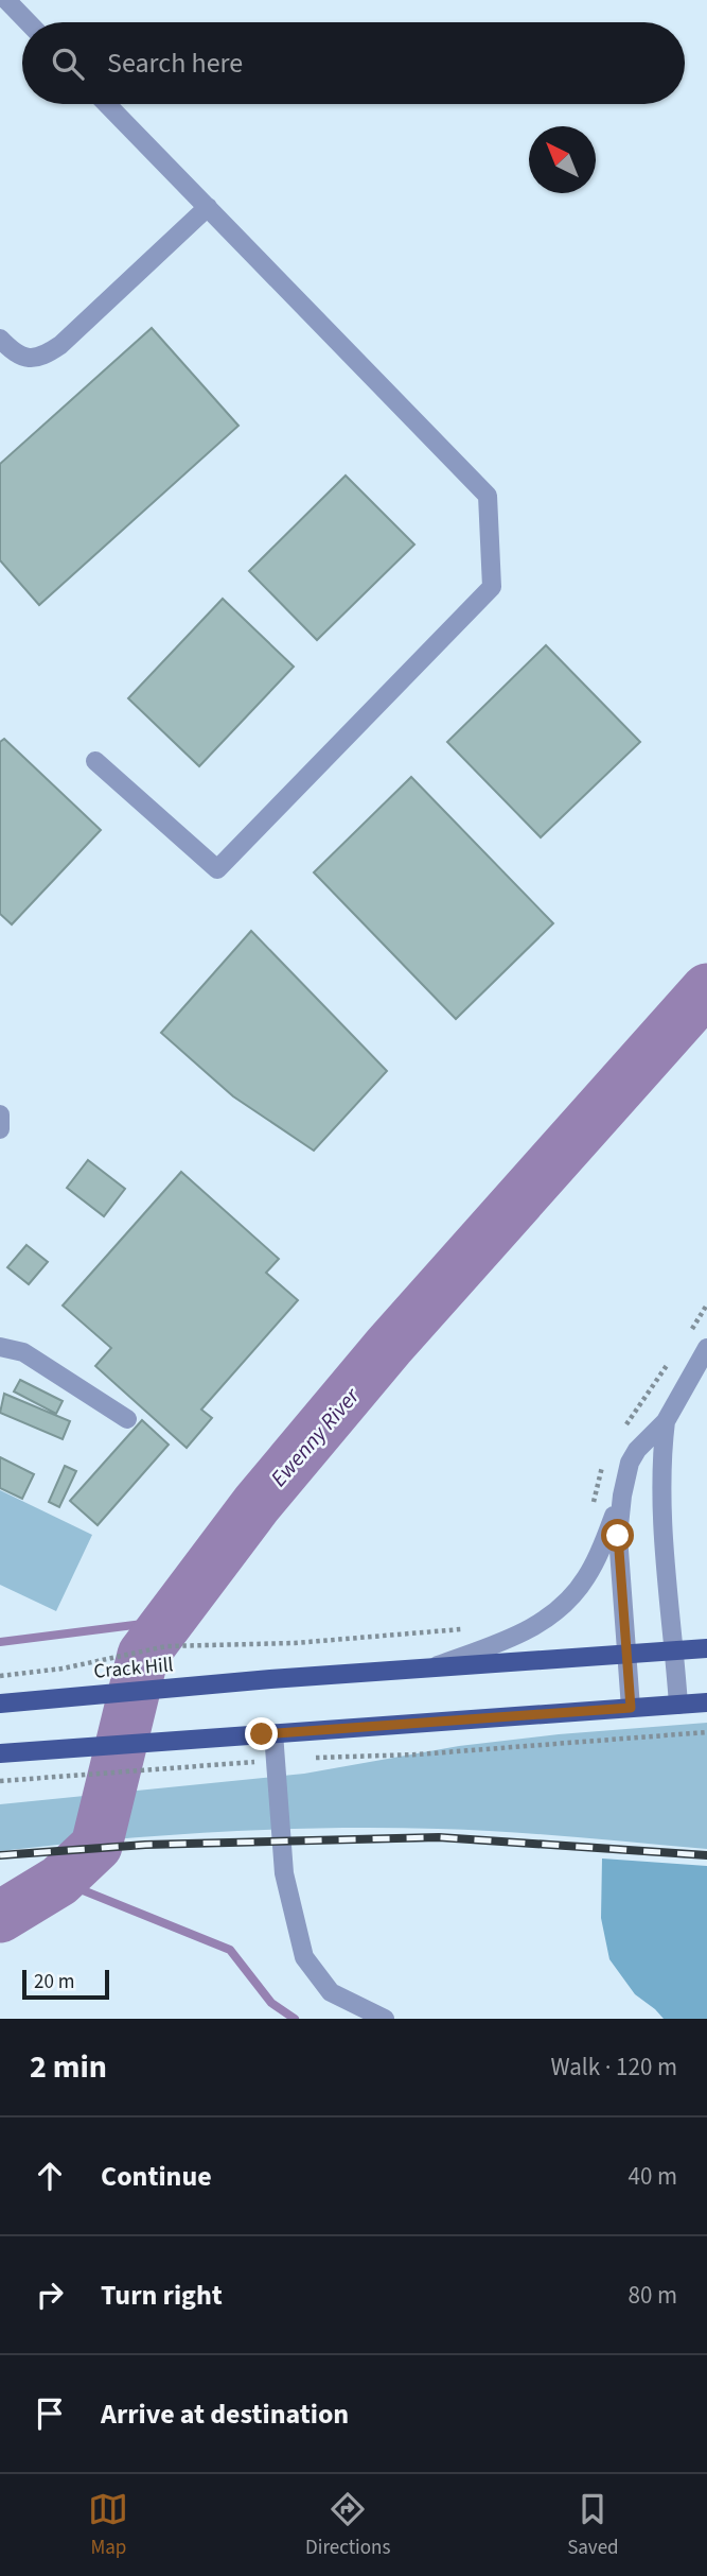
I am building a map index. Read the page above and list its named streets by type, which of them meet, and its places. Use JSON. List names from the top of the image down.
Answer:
{
  "streets": {
    "main road": ["Crack Hill"]
  },
  "water": ["Ewenny River"],
  "scale_bar": "20 m",
  "north": "top left",
  "page": {
    "search": "Search here",
    "scale": "20 m",
    "heading": ["2 min", "Walk · 120 m"],
    "list": [
      ["Continue", "40 m"],
      ["Turn right", "80 m"],
      "Arrive at destination"
    ],
    "nav": ["Map", "Directions", "Saved"]
  }
}
